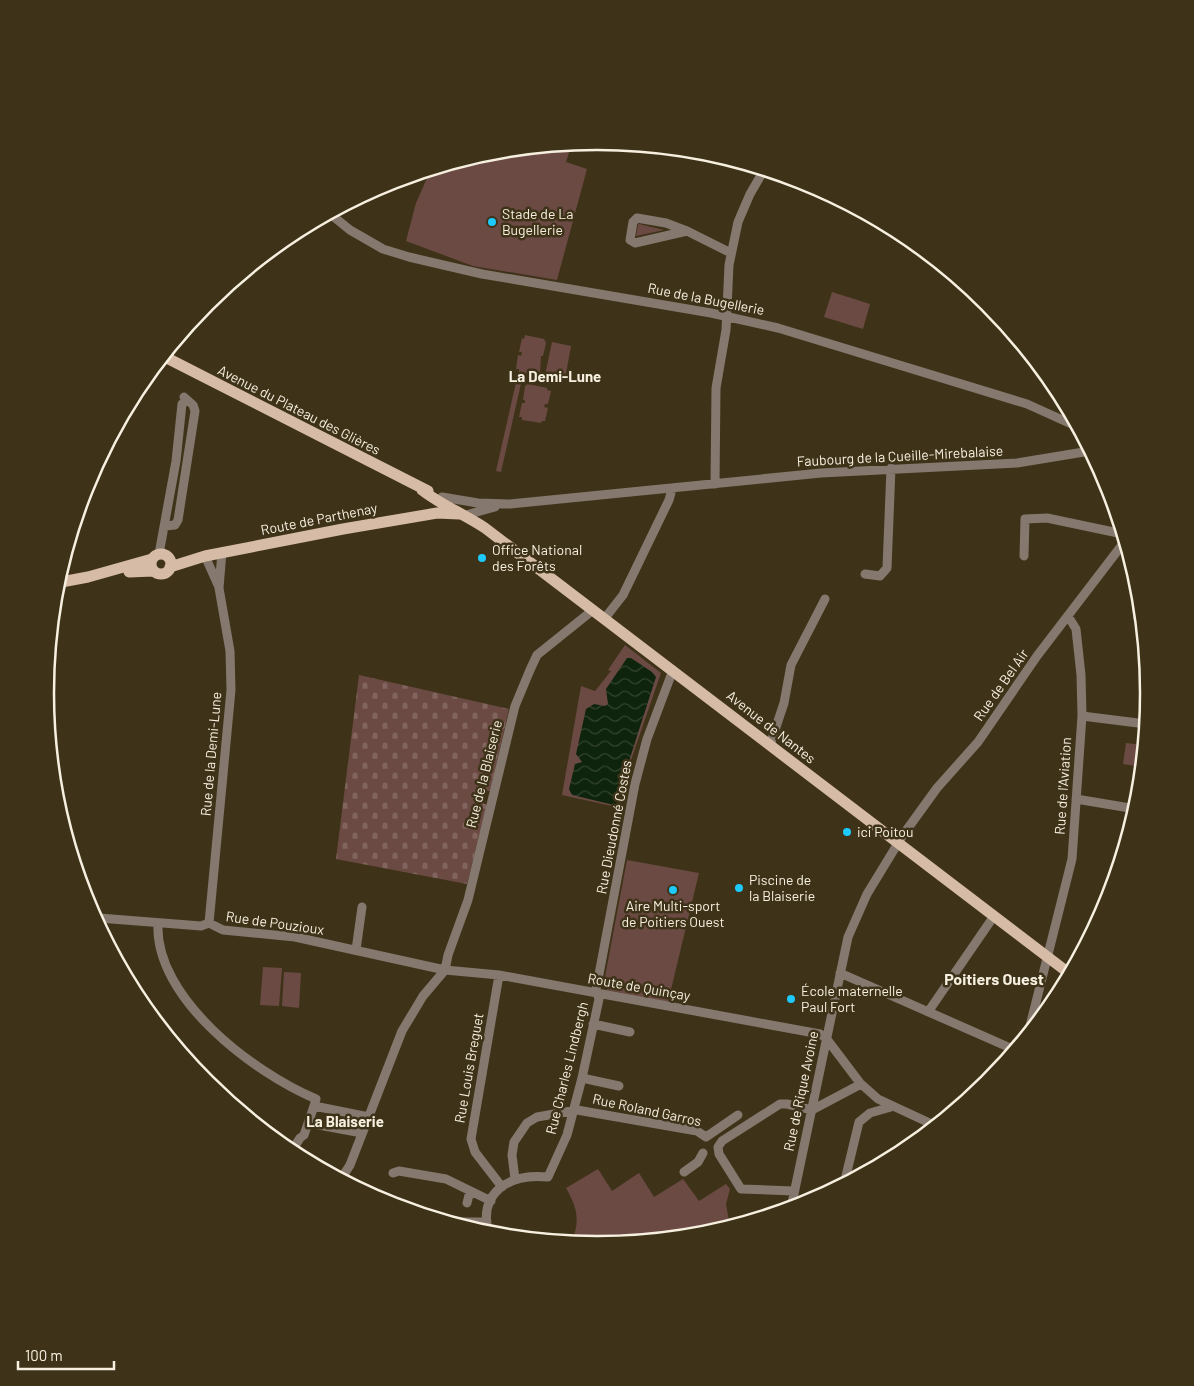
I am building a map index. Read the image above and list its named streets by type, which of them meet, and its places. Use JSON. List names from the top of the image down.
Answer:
{
  "streets": {
    "main road": ["Avenue du Plateau des Glières", "Route de Parthenay", "Avenue de Nantes"],
    "street": [
      "Rue de la Bugellerie",
      "Faubourg de la Cueille-Mirebalaise",
      "Rue de Bel Air",
      "Rue de la Demi-Lune",
      "Rue de la Blaiserie",
      "Rue de l'Aviation",
      "Rue Dieudonné Costes",
      "Rue de Pouzioux",
      "Route de Quinçay",
      "Rue Louis Breguet",
      "Rue Charles Lindbergh",
      "Rue de Rique Avoine",
      "Rue Roland Garros"
    ]
  },
  "crossings": [
    ["Avenue du Plateau des Glières", "Route de Parthenay"],
    ["Avenue du Plateau des Glières", "Avenue de Nantes"],
    ["Route de Parthenay", "Avenue de Nantes"],
    ["Route de Parthenay", "Rue de la Demi-Lune"],
    ["Rue de Bel Air", "Avenue de Nantes"],
    ["Rue de Bel Air", "Rue de l'Aviation"],
    ["Rue de Bel Air", "Rue de Rique Avoine"],
    ["Avenue de Nantes", "Rue de la Blaiserie"],
    ["Avenue de Nantes", "Rue de l'Aviation"],
    ["Avenue de Nantes", "Rue Dieudonné Costes"],
    ["Avenue de Nantes", "Rue de Rique Avoine"],
    ["Rue de la Demi-Lune", "Rue de Pouzioux"],
    ["Rue de la Blaiserie", "Rue de Pouzioux"],
    ["Rue de la Blaiserie", "Route de Quinçay"],
    ["Rue Dieudonné Costes", "Route de Quinçay"],
    ["Rue Dieudonné Costes", "Rue Charles Lindbergh"],
    ["Rue de Pouzioux", "Route de Quinçay"],
    ["Route de Quinçay", "Rue Louis Breguet"],
    ["Route de Quinçay", "Rue Charles Lindbergh"],
    ["Route de Quinçay", "Rue de Rique Avoine"],
    ["Rue Charles Lindbergh", "Rue Roland Garros"]
  ],
  "districts": ["La Demi-Lune", "Poitiers Ouest", "La Blaiserie"],
  "places": [
    "Stade de La Bugellerie",
    "Office National des Forêts",
    "ici Poitou",
    "Piscine de la Blaiserie",
    "Aire Multi-sport de Poitiers Ouest",
    "École maternelle Paul Fort"
  ],
  "scale_bar": "100 m"
}
